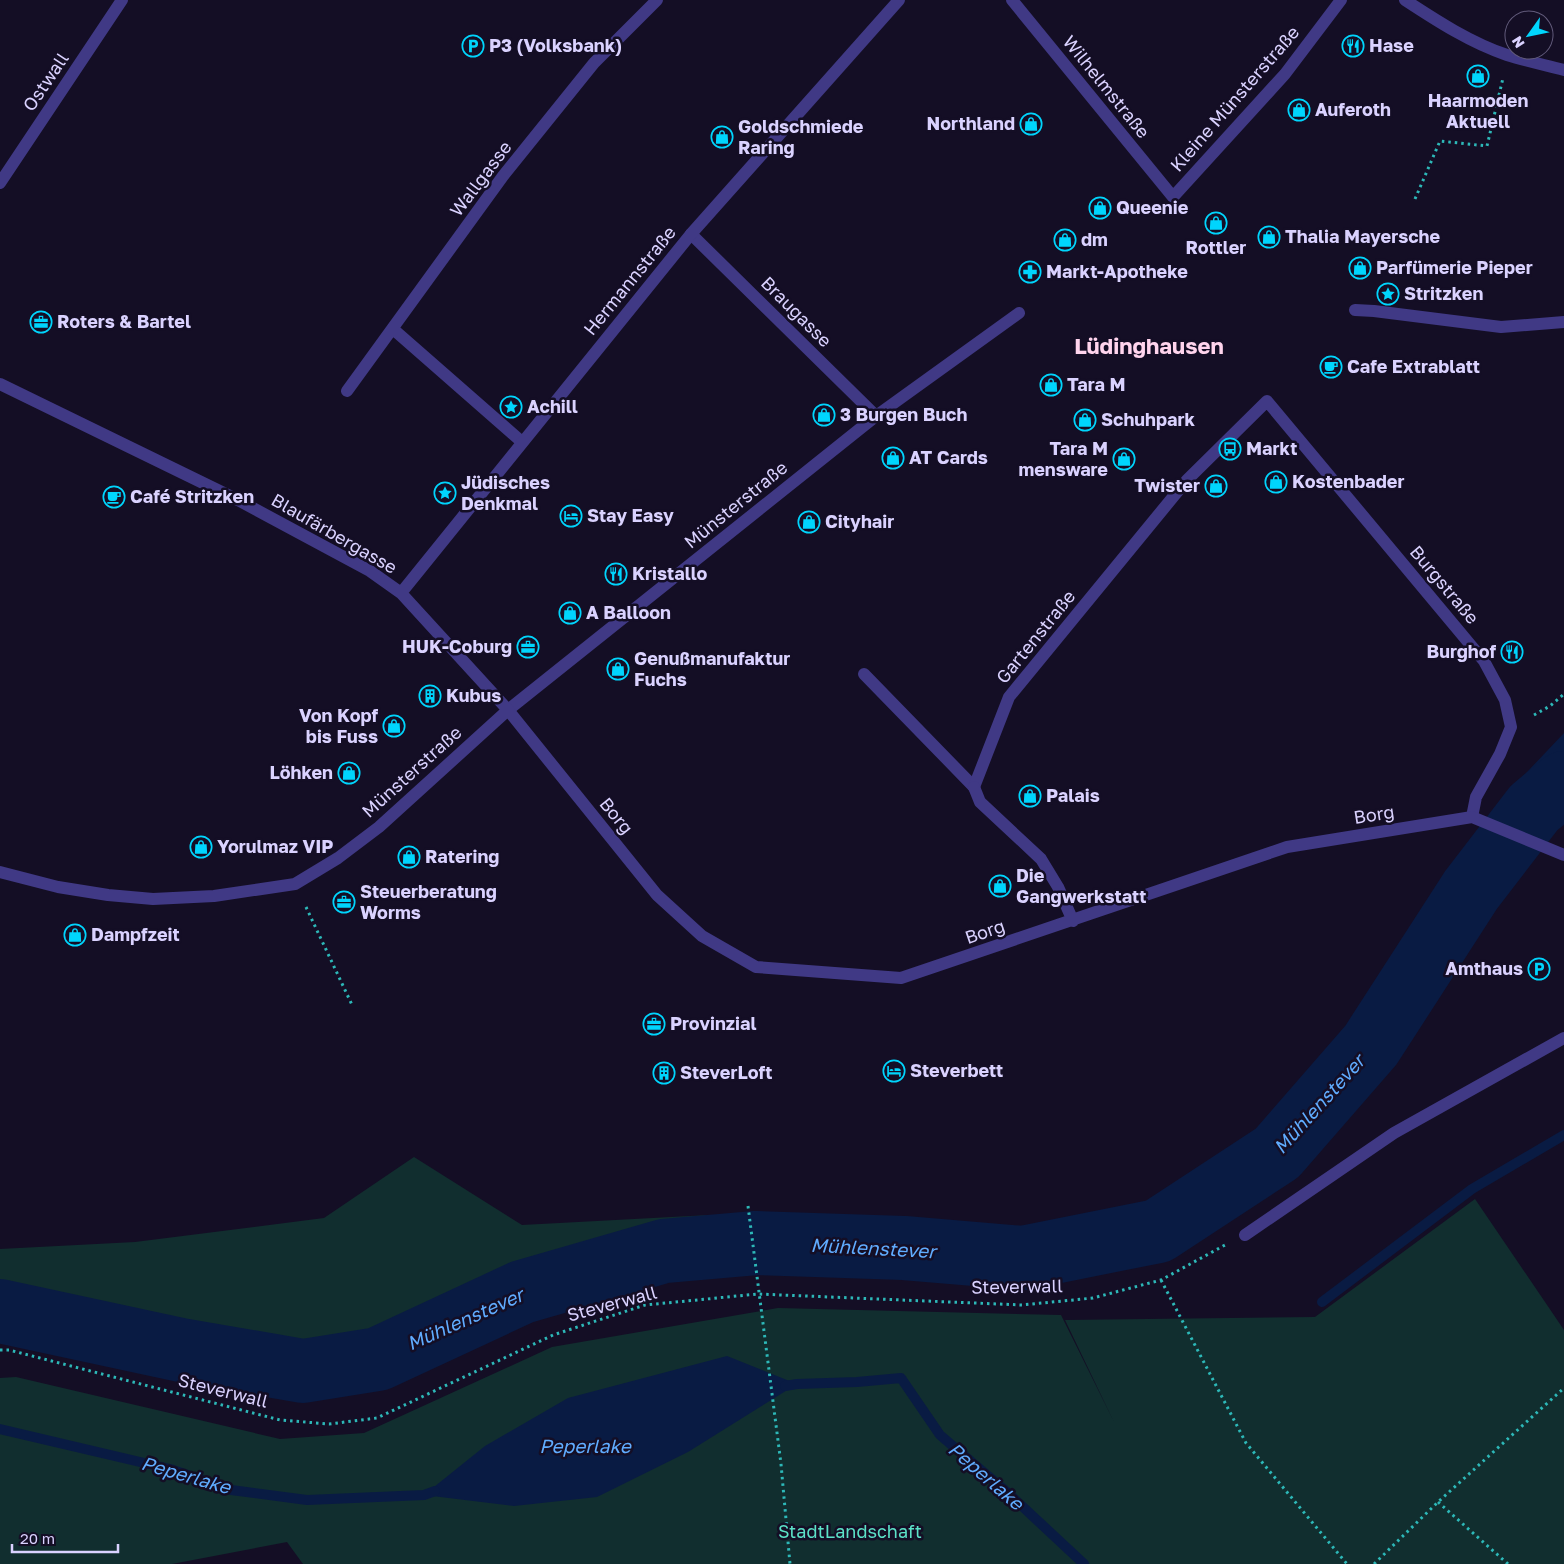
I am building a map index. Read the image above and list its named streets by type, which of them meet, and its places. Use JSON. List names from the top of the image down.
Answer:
{
  "streets": {
    "street": [
      "Ostwall",
      "Wilhelmstraße",
      "Kleine Münsterstraße",
      "Wallgasse",
      "Hermannstraße",
      "Braugasse",
      "Münsterstraße",
      "Blaufärbergasse",
      "Burgstraße",
      "Gartenstraße",
      "Borg"
    ],
    "path": ["Steverwall"]
  },
  "crossings": [
    ["Wilhelmstraße", "Kleine Münsterstraße"],
    ["Hermannstraße", "Braugasse"],
    ["Hermannstraße", "Blaufärbergasse"],
    ["Braugasse", "Münsterstraße"],
    ["Münsterstraße", "Blaufärbergasse"],
    ["Münsterstraße", "Borg"],
    ["Blaufärbergasse", "Borg"],
    ["Burgstraße", "Gartenstraße"]
  ],
  "districts": ["Lüdinghausen"],
  "water": ["Mühlenstever", "Peperlake"],
  "parks": ["StadtLandschaft"],
  "places": {
    "parking": ["P3 (Volksbank)", "Amthaus"],
    "restaurant": ["Hase", "Kristallo", "Burghof"],
    "shop": [
      "Haarmoden Aktuell",
      "Auferoth",
      "Northland",
      "Goldschmiede Raring",
      "Queenie",
      "Rottler",
      "Thalia Mayersche",
      "dm",
      "Parfümerie Pieper",
      "Tara M",
      "3 Burgen Buch",
      "Schuhpark",
      "AT Cards",
      "Tara M mensware",
      "Kostenbader",
      "Twister",
      "Cityhair",
      "A Balloon",
      "Genußmanufaktur Fuchs",
      "Von Kopf bis Fuss",
      "Löhken",
      "Palais",
      "Yorulmaz VIP",
      "Ratering",
      "Die Gangwerkstatt",
      "Dampfzeit"
    ],
    "pharmacy": ["Markt-Apotheke"],
    "place": ["Stritzken", "Achill", "Jüdisches Denkmal"],
    "office": [
      "Roters & Bartel",
      "HUK-Coburg",
      "Steuerberatung Worms",
      "Provinzial"
    ],
    "cafe": ["Cafe Extrablatt", "Café Stritzken"],
    "bus stop": ["Markt"],
    "hotel": ["Stay Easy", "Steverbett"],
    "building": ["Kubus", "SteverLoft"]
  },
  "scale_bar": "20 m",
  "north": "bottom left"
}
